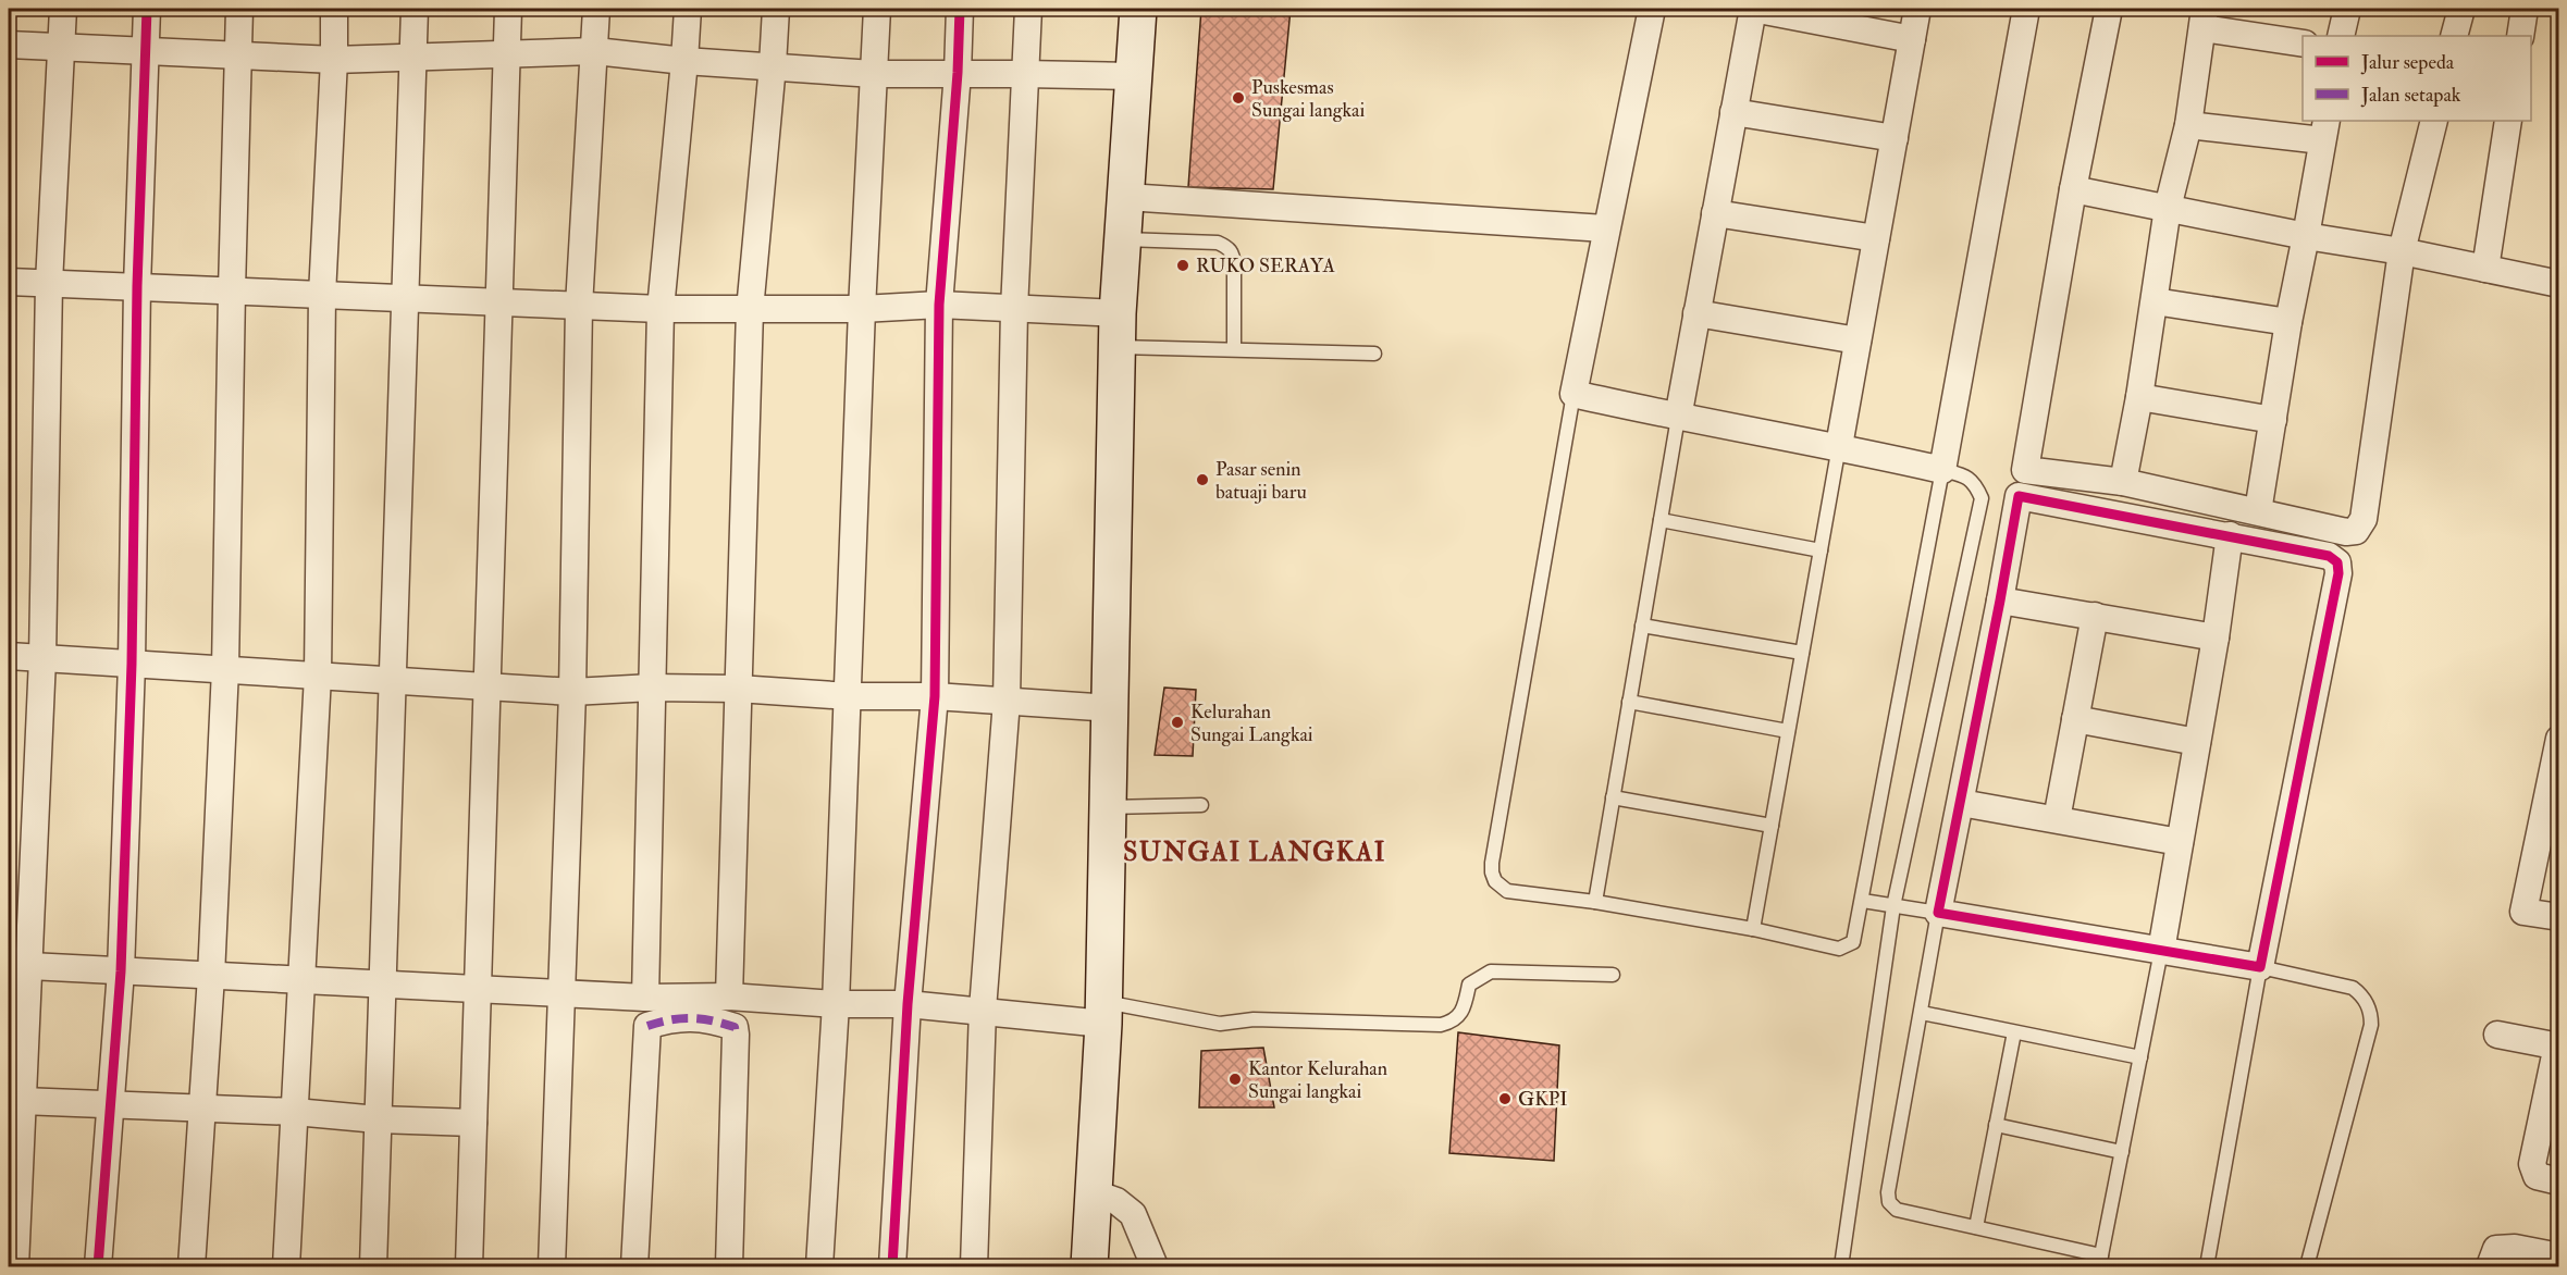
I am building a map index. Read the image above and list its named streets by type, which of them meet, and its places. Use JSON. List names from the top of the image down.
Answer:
{
  "districts": ["SUNGAI LANGKAI"],
  "places": [
    "Puskesmas Sungai langkai",
    "RUKO SERAYA",
    "Pasar senin batuaji baru",
    "Kelurahan Sungai Langkai",
    "Kantor Kelurahan Sungai langkai",
    "GKPI"
  ],
  "legend": ["Jalur sepeda", "Jalan setapak"]
}
